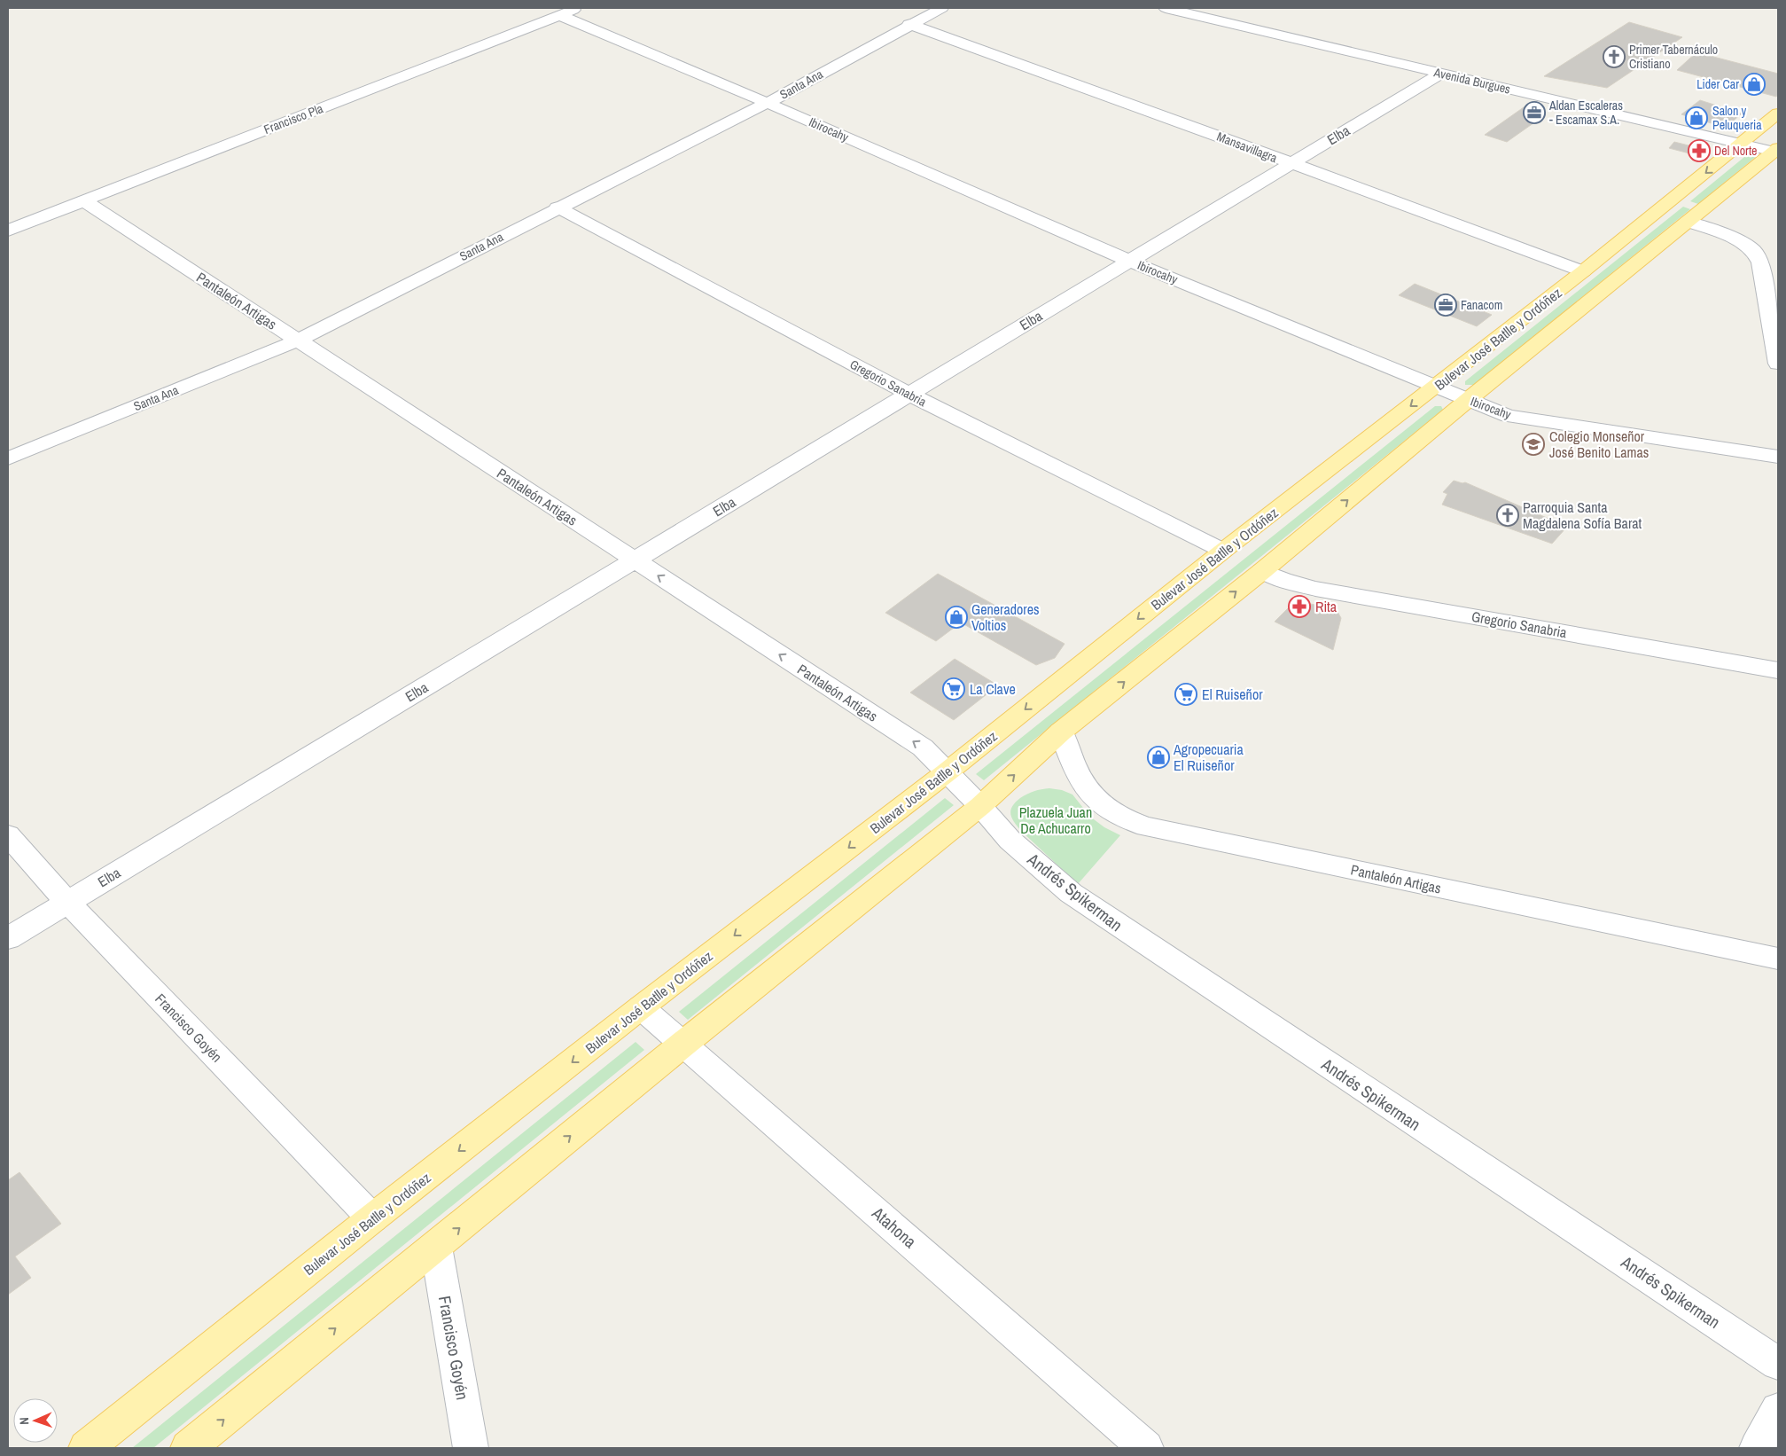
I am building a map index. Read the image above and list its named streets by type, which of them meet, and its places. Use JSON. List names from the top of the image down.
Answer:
{
  "streets": {
    "main road": ["Bulevar José Batlle y Ordóñez"],
    "street": [
      "Avenida Burgues",
      "Santa Ana",
      "Francisco Pla",
      "Ibirocahy",
      "Elba",
      "Mansavillagra",
      "Pantaleón Artigas",
      "Gregorio Sanabria",
      "Andrés Spikerman",
      "Francisco Goyén",
      "Atahona"
    ]
  },
  "crossings": [
    ["Avenida Burgues", "Elba"],
    ["Avenida Burgues", "Bulevar José Batlle y Ordóñez"],
    ["Santa Ana", "Ibirocahy"],
    ["Santa Ana", "Mansavillagra"],
    ["Santa Ana", "Pantaleón Artigas"],
    ["Santa Ana", "Gregorio Sanabria"],
    ["Francisco Pla", "Ibirocahy"],
    ["Francisco Pla", "Pantaleón Artigas"],
    ["Ibirocahy", "Elba"],
    ["Ibirocahy", "Bulevar José Batlle y Ordóñez"],
    ["Elba", "Mansavillagra"],
    ["Elba", "Pantaleón Artigas"],
    ["Elba", "Gregorio Sanabria"],
    ["Elba", "Francisco Goyén"],
    ["Mansavillagra", "Bulevar José Batlle y Ordóñez"],
    ["Pantaleón Artigas", "Bulevar José Batlle y Ordóñez"],
    ["Pantaleón Artigas", "Andrés Spikerman"],
    ["Bulevar José Batlle y Ordóñez", "Gregorio Sanabria"],
    ["Bulevar José Batlle y Ordóñez", "Andrés Spikerman"],
    ["Bulevar José Batlle y Ordóñez", "Francisco Goyén"],
    ["Bulevar José Batlle y Ordóñez", "Atahona"]
  ],
  "parks": ["Plazuela Juan De Achucarro"],
  "places": {
    "church": ["Primer Tabernáculo Cristiano", "Parroquia Santa Magdalena Sofía Barat"],
    "shop": [
      "Lider Car",
      "Salon y Peluqueria",
      "Generadores Voltios",
      "Agropecuaria El Ruiseñor"
    ],
    "office": ["Aldan Escaleras - Escamax S.A.", "Fanacom"],
    "pharmacy": ["Del Norte", "Rita"],
    "school or university": ["Colegio Monseñor José Benito Lamas"],
    "supermarket": ["La Clave", "El Ruiseñor"]
  },
  "north": "left"
}
